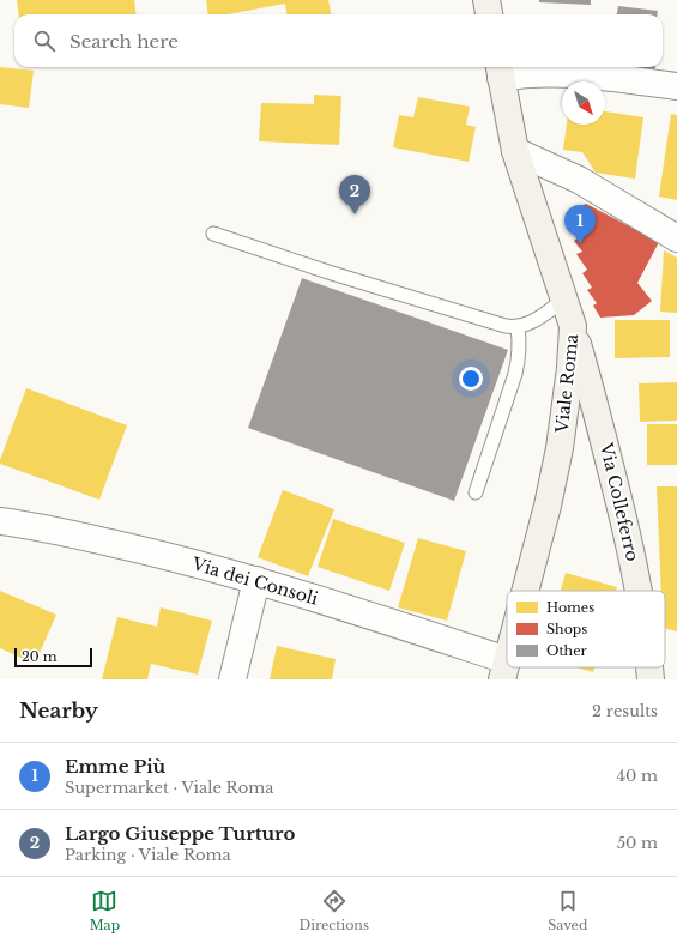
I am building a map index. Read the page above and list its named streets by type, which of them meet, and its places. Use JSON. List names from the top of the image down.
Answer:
{
  "streets": {
    "street": ["Viale Roma", "Via Colleferro", "Via dei Consoli"]
  },
  "crossings": [
    ["Viale Roma", "Via Colleferro"]
  ],
  "legend": ["Homes", "Shops", "Other"],
  "scale_bar": "20 m",
  "north": "bottom right",
  "page": {
    "search": "Search here",
    "pins": ["2", "1"],
    "scale": "20 m",
    "heading": ["Nearby", "2 results"],
    "list": [
      {
        "mark": "1",
        "name": "Emme Più",
        "note": "Supermarket · Viale Roma",
        "value": "40 m"
      },
      {
        "mark": "2",
        "name": "Largo Giuseppe Turturo",
        "note": "Parking · Viale Roma",
        "value": "50 m"
      }
    ],
    "nav": ["Map", "Directions", "Saved"]
  }
}
